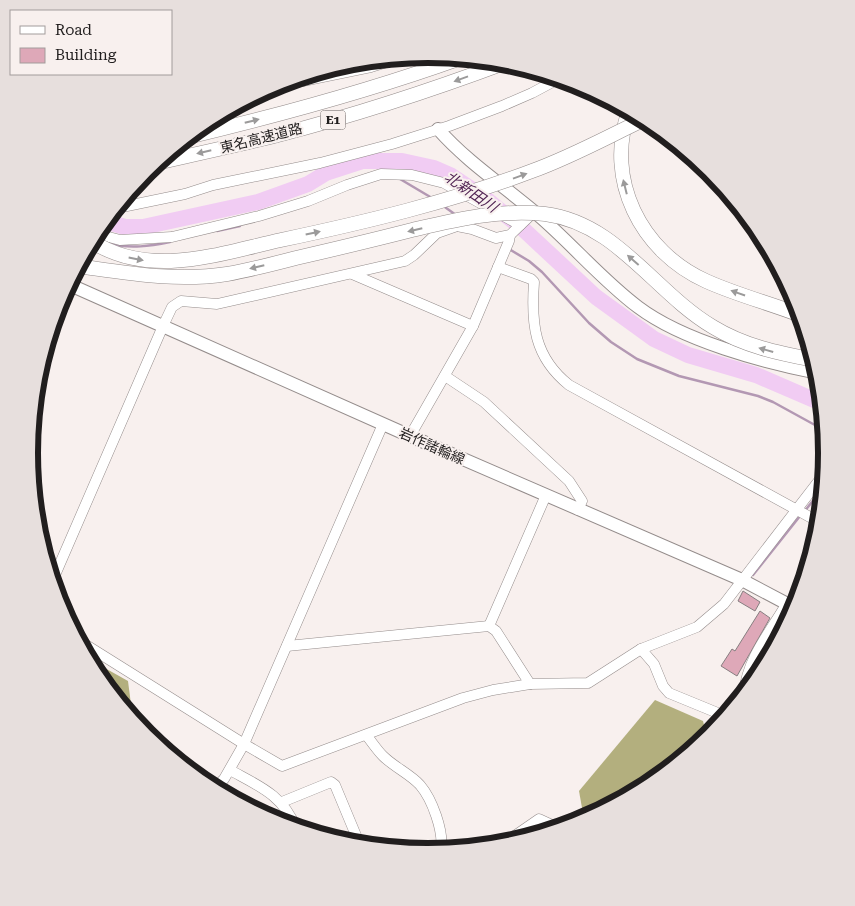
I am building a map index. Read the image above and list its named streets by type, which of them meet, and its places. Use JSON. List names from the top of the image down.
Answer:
{
  "streets": {
    "highway": ["E1", "東名高速道路"],
    "main road": ["岩作諸輪線"]
  },
  "water": ["北新田川"],
  "legend": ["Road", "Building"]
}
